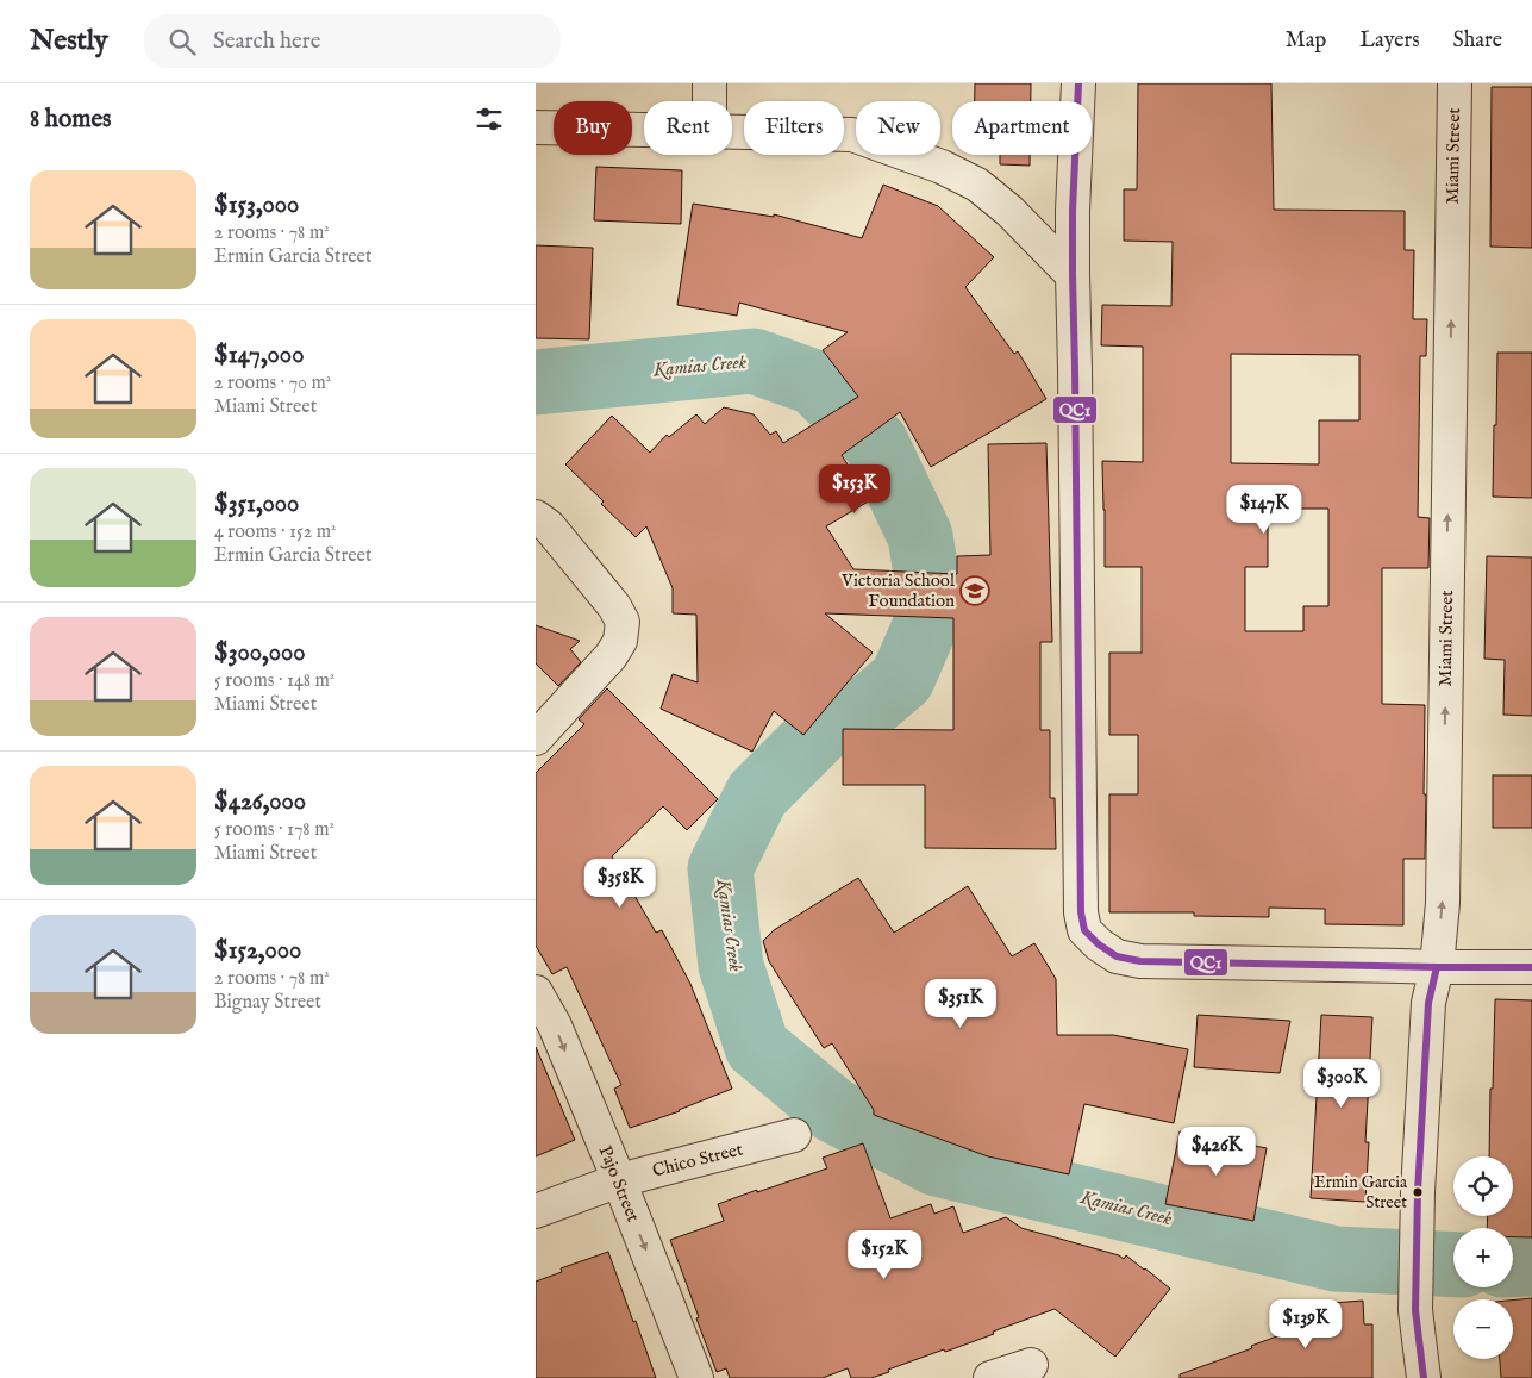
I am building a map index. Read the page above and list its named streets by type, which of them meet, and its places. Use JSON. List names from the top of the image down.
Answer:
{
  "streets": {
    "street": ["Miami Street", "Chico Street", "Pajo Street"]
  },
  "crossings": [
    ["Chico Street", "Pajo Street"]
  ],
  "one_way": ["Miami Street", "Pajo Street"],
  "water": ["Kamias Creek"],
  "places": {
    "school or university": ["Victoria School Foundation"],
    "other": ["Ermin Garcia Street"]
  },
  "lines": ["transit line QC1"],
  "page": {
    "header": "Nestly",
    "search": "Search here",
    "nav": ["Map", "Layers", "Share"],
    "heading": "8 homes",
    "chip": [
      "Buy",
      "Rent",
      "Filters",
      "New",
      "Apartment"
    ],
    "list": [
      {
        "name": "$153,000",
        "note": "2 rooms · 78 m² · Ermin Garcia Street"
      },
      {
        "name": "$147,000",
        "note": "2 rooms · 70 m² · Miami Street"
      },
      {
        "name": "$351,000",
        "note": "4 rooms · 152 m² · Ermin Garcia Street"
      },
      {
        "name": "$300,000",
        "note": "5 rooms · 148 m² · Miami Street"
      },
      {
        "name": "$426,000",
        "note": "5 rooms · 178 m² · Miami Street"
      },
      {
        "name": "$152,000",
        "note": "2 rooms · 78 m² · Bignay Street"
      }
    ],
    "price": [
      "$153K",
      "$147K",
      "$358K",
      "$351K",
      "$300K",
      "$426K",
      "$152K",
      "$139K"
    ],
    "map_buttons": ["+", "−"]
  }
}
